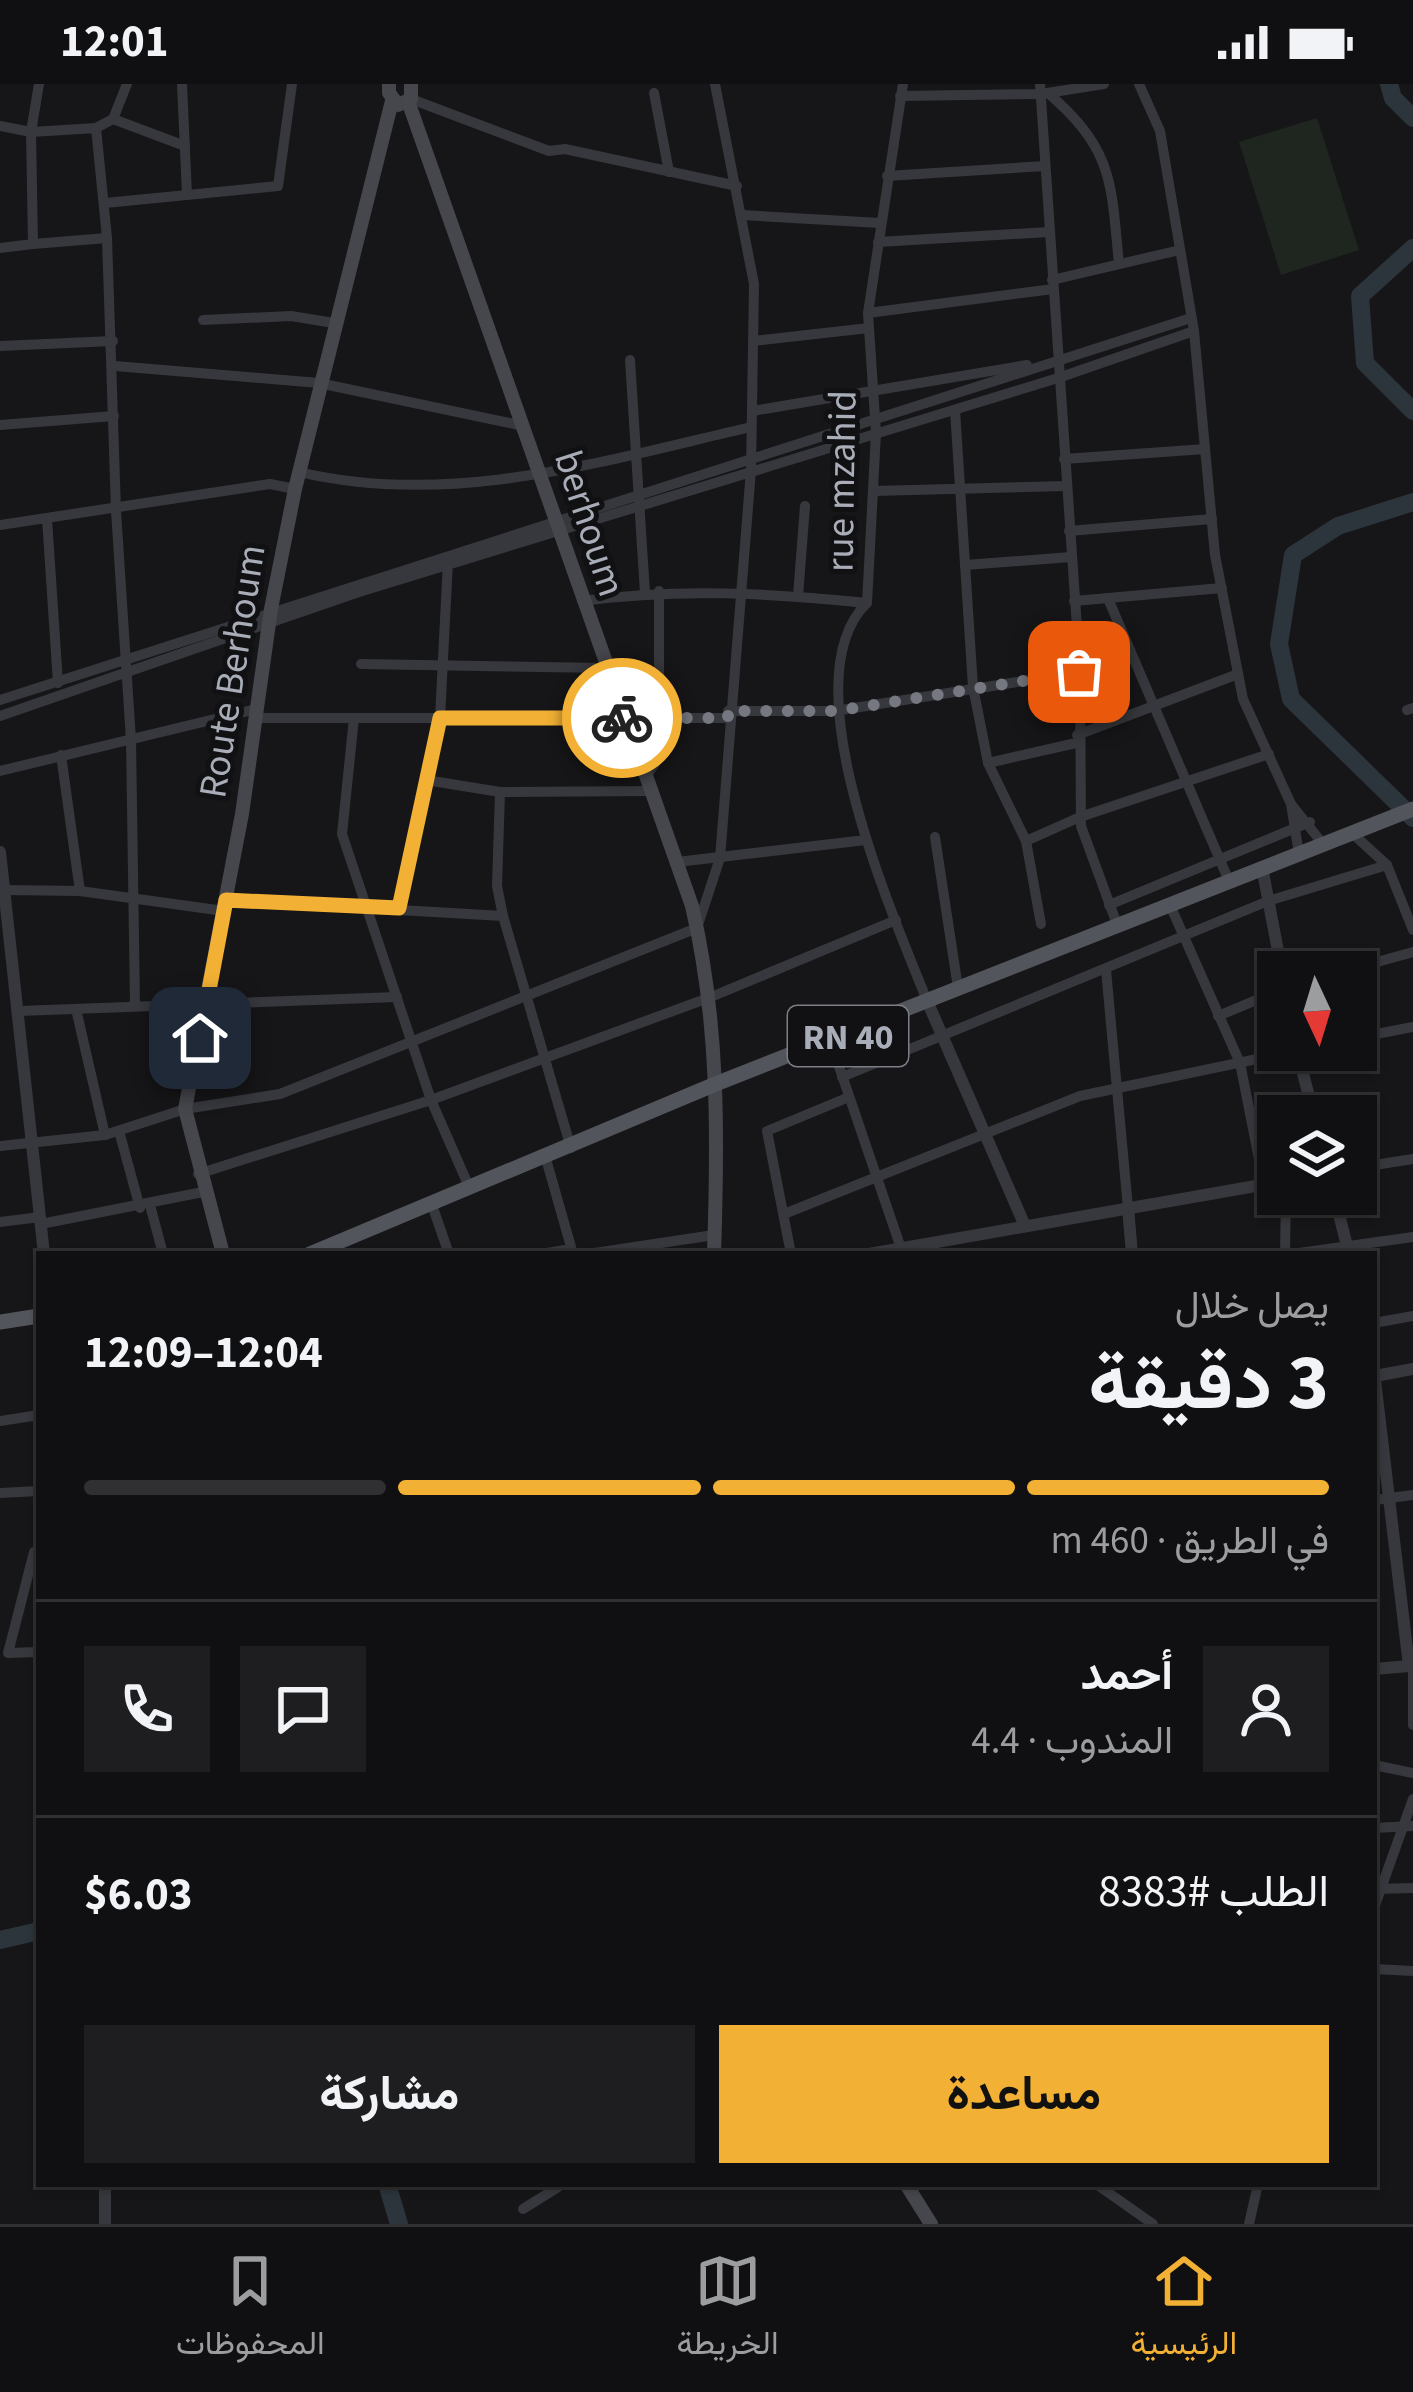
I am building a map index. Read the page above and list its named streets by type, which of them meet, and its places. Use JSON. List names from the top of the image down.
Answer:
{
  "streets": {
    "main road": ["berhoum", "Route Berhoum", "RN 40"],
    "street": ["rue mzahid"]
  },
  "crossings": [
    ["rue mzahid", "RN 40"],
    ["berhoum", "Route Berhoum"],
    ["berhoum", "RN 40"]
  ],
  "north": "bottom",
  "page": {
    "status": "12:01",
    "heading": ["3 دقيقة", "يصل خلال", "12:04–12:09"],
    "panel": [
      "أحمد",
      "المندوب · 4.4",
      "الطلب #8383",
      "$6.03"
    ],
    "bar": "في الطريق · 460 m",
    "buttons": ["مساعدة", "مشاركة"],
    "tabs": ["الرئيسية", "الخريطة", "المحفوظات"]
  }
}
